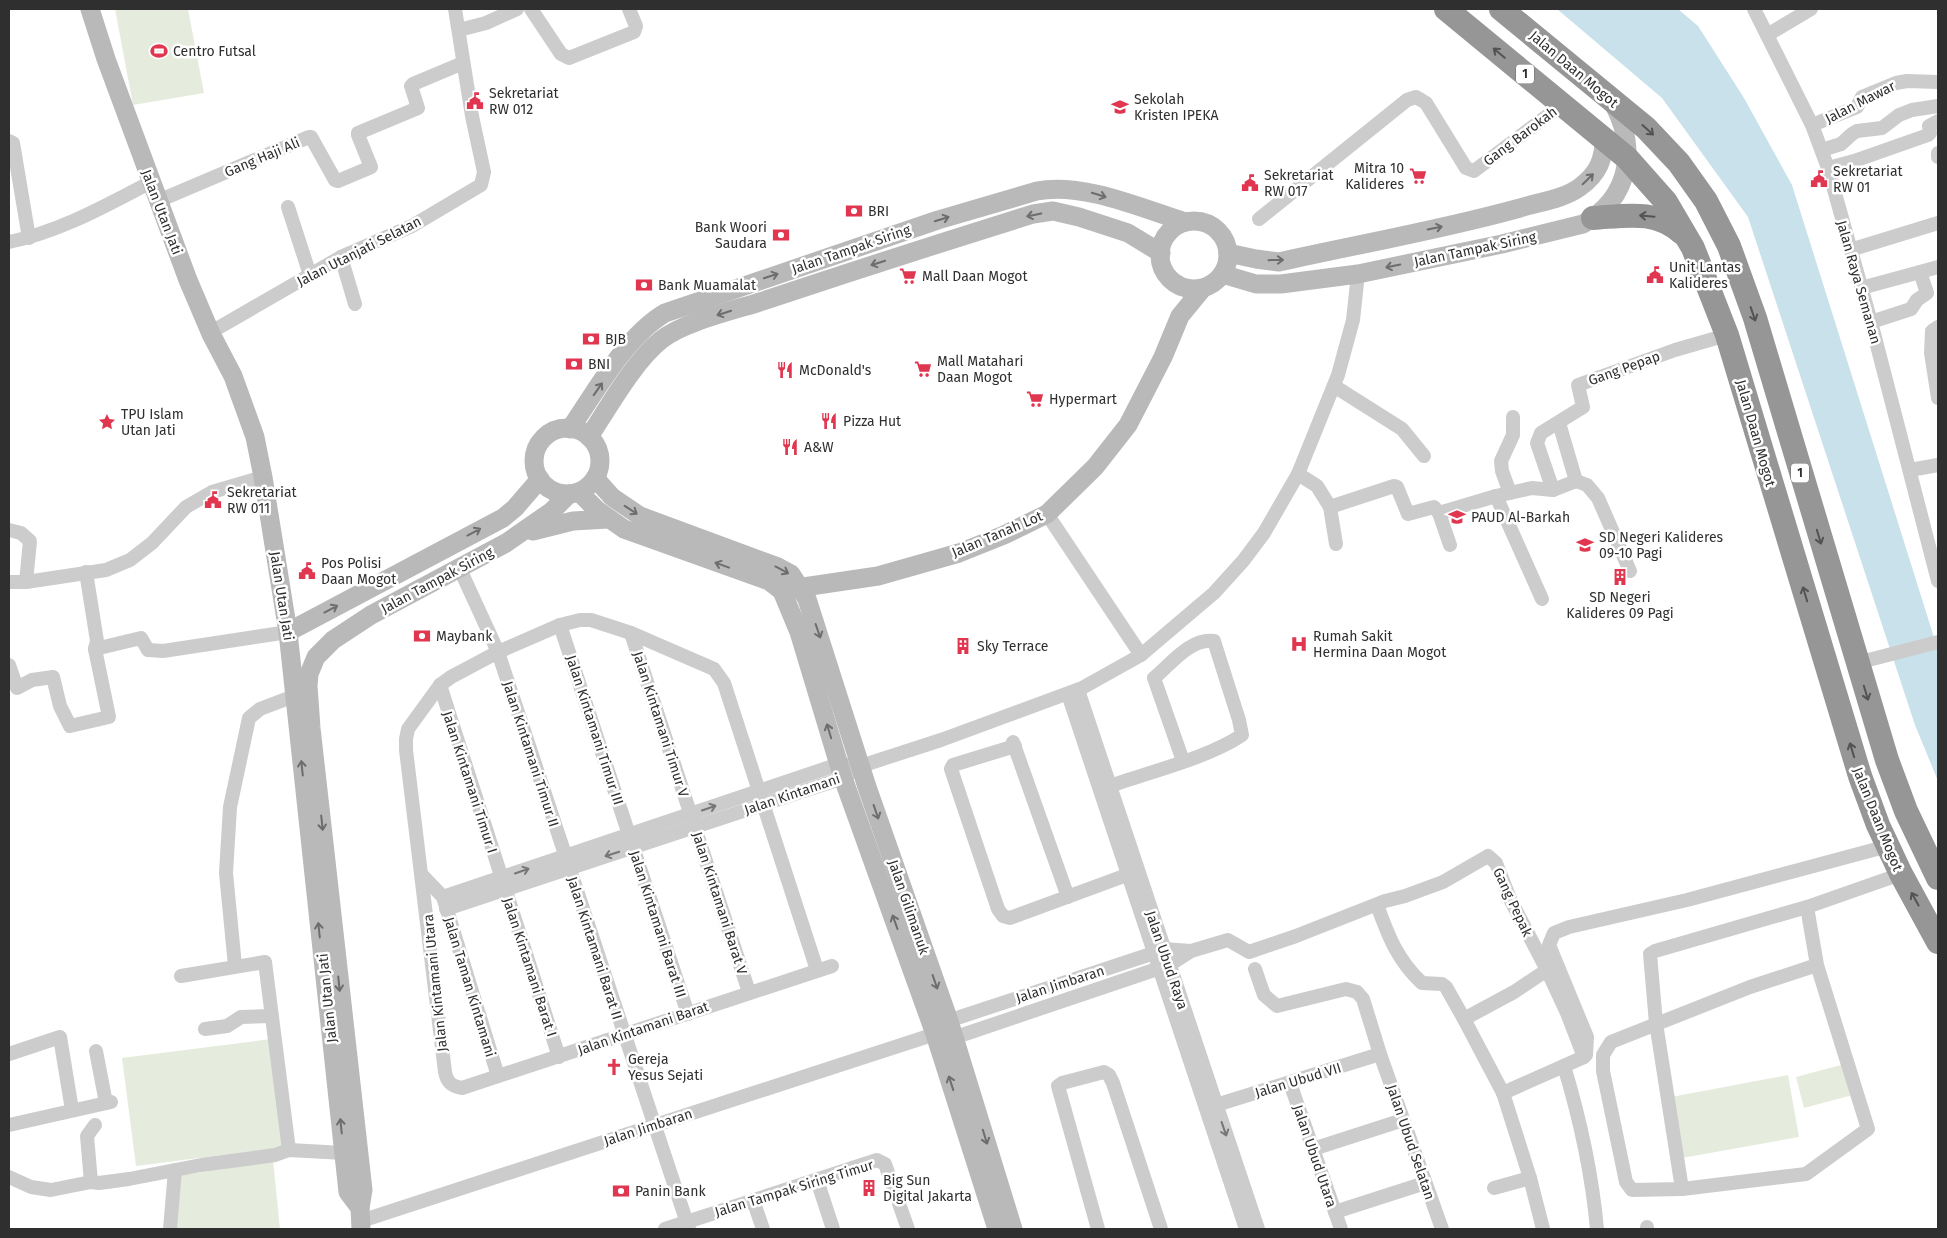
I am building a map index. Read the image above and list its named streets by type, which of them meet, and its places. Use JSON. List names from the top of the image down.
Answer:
{
  "streets": {
    "highway": ["Jalan Daan Mogot", "1"],
    "main road": [
      "Jalan Utan Jati",
      "Jalan Tampak Siring",
      "Jalan Tanah Lot",
      "Jalan Gilimanuk"
    ],
    "street": [
      "Jalan Mawar",
      "Gang Barokah",
      "Gang Haji Ali",
      "Jalan Utanjati Selatan",
      "Jalan Raya Semanan",
      "Gang Pepap",
      "Jalan Kintamani Timur V",
      "Jalan Kintamani Timur III",
      "Jalan Kintamani Timur II",
      "Jalan Kintamani Timur I",
      "Jalan Kintamani",
      "Gang Pepak",
      "Jalan Kintamani Barat V",
      "Jalan Kintamani Barat III",
      "Jalan Kintamani Barat II",
      "Jalan Ubud Raya",
      "Jalan Kintamani Barat I",
      "Jalan Kintamani Utara",
      "Jalan Jimbaran",
      "Jalan Taman Kintamani",
      "Jalan Kintamani Barat",
      "Jalan Ubud VII",
      "Jalan Ubud Selatan",
      "Jalan Ubud Utara",
      "Jalan Tampak Siring Timur"
    ]
  },
  "crossings": [
    ["Jalan Daan Mogot", "Gang Barokah"],
    ["Jalan Daan Mogot", "Jalan Tampak Siring"],
    ["Jalan Daan Mogot", "Gang Pepap"],
    ["Jalan Mawar", "Jalan Raya Semanan"],
    ["Gang Haji Ali", "Jalan Utan Jati"],
    ["Gang Haji Ali", "Jalan Utanjati Selatan"],
    ["Jalan Utan Jati", "Jalan Tampak Siring"],
    ["Jalan Utan Jati", "Jalan Utanjati Selatan"],
    ["Jalan Utan Jati", "Jalan Jimbaran"],
    ["Jalan Tampak Siring", "Jalan Tanah Lot"],
    ["Jalan Tampak Siring", "Jalan Kintamani"],
    ["Jalan Tanah Lot", "Jalan Gilimanuk"],
    ["Jalan Kintamani Timur V", "Jalan Kintamani"],
    ["Jalan Kintamani Timur V", "Jalan Kintamani Barat V"],
    ["Jalan Kintamani Timur III", "Jalan Kintamani"],
    ["Jalan Kintamani Timur III", "Jalan Kintamani Barat III"],
    ["Jalan Kintamani Timur II", "Jalan Kintamani"],
    ["Jalan Kintamani Timur II", "Jalan Kintamani Barat II"],
    ["Jalan Kintamani Timur I", "Jalan Kintamani"],
    ["Jalan Kintamani Timur I", "Jalan Kintamani Barat I"],
    ["Jalan Kintamani Timur I", "Jalan Kintamani Utara"],
    ["Jalan Kintamani", "Jalan Kintamani Barat V"],
    ["Jalan Kintamani", "Jalan Gilimanuk"],
    ["Jalan Kintamani", "Jalan Kintamani Barat III"],
    ["Jalan Kintamani", "Jalan Kintamani Barat II"],
    ["Jalan Kintamani", "Jalan Ubud Raya"],
    ["Jalan Kintamani", "Jalan Kintamani Barat I"],
    ["Jalan Kintamani", "Jalan Kintamani Utara"],
    ["Jalan Kintamani", "Jalan Taman Kintamani"],
    ["Gang Pepak", "Jalan Jimbaran"],
    ["Jalan Kintamani Barat V", "Jalan Kintamani Barat"],
    ["Jalan Gilimanuk", "Jalan Jimbaran"],
    ["Jalan Kintamani Barat III", "Jalan Kintamani Barat"],
    ["Jalan Kintamani Barat II", "Jalan Jimbaran"],
    ["Jalan Kintamani Barat II", "Jalan Kintamani Barat"],
    ["Jalan Kintamani Barat II", "Jalan Tampak Siring Timur"],
    ["Jalan Ubud Raya", "Jalan Jimbaran"],
    ["Jalan Ubud Raya", "Jalan Ubud VII"],
    ["Jalan Kintamani Barat I", "Jalan Kintamani Barat"],
    ["Jalan Kintamani Utara", "Jalan Taman Kintamani"],
    ["Jalan Kintamani Utara", "Jalan Kintamani Barat"],
    ["Jalan Taman Kintamani", "Jalan Kintamani Barat"],
    ["Jalan Ubud VII", "Jalan Ubud Selatan"],
    ["Jalan Ubud VII", "Jalan Ubud Utara"]
  ],
  "places": {
    "sports": ["Centro Futsal"],
    "public building": [
      "Sekretariat RW 012",
      "Sekretariat RW 01",
      "Sekretariat RW 017",
      "Unit Lantas Kalideres",
      "Sekretariat RW 011",
      "Pos Polisi Daan Mogot"
    ],
    "school or university": ["Sekolah Kristen IPEKA", "PAUD Al-Barkah", "SD Negeri Kalideres 09-10 Pagi"],
    "supermarket": [
      "Mitra 10 Kalideres",
      "Mall Daan Mogot",
      "Mall Matahari Daan Mogot",
      "Hypermart"
    ],
    "bank": [
      "BRI",
      "Bank Woori Saudara",
      "Bank Muamalat",
      "BJB",
      "BNI",
      "Maybank",
      "Panin Bank"
    ],
    "restaurant": ["McDonald's", "Pizza Hut", "A&W"],
    "place": ["TPU Islam Utan Jati"],
    "building": ["SD Negeri Kalideres 09 Pagi", "Sky Terrace", "Big Sun Digital Jakarta"],
    "hospital": ["Rumah Sakit Hermina Daan Mogot"],
    "church": ["Gereja Yesus Sejati"]
  }
}
